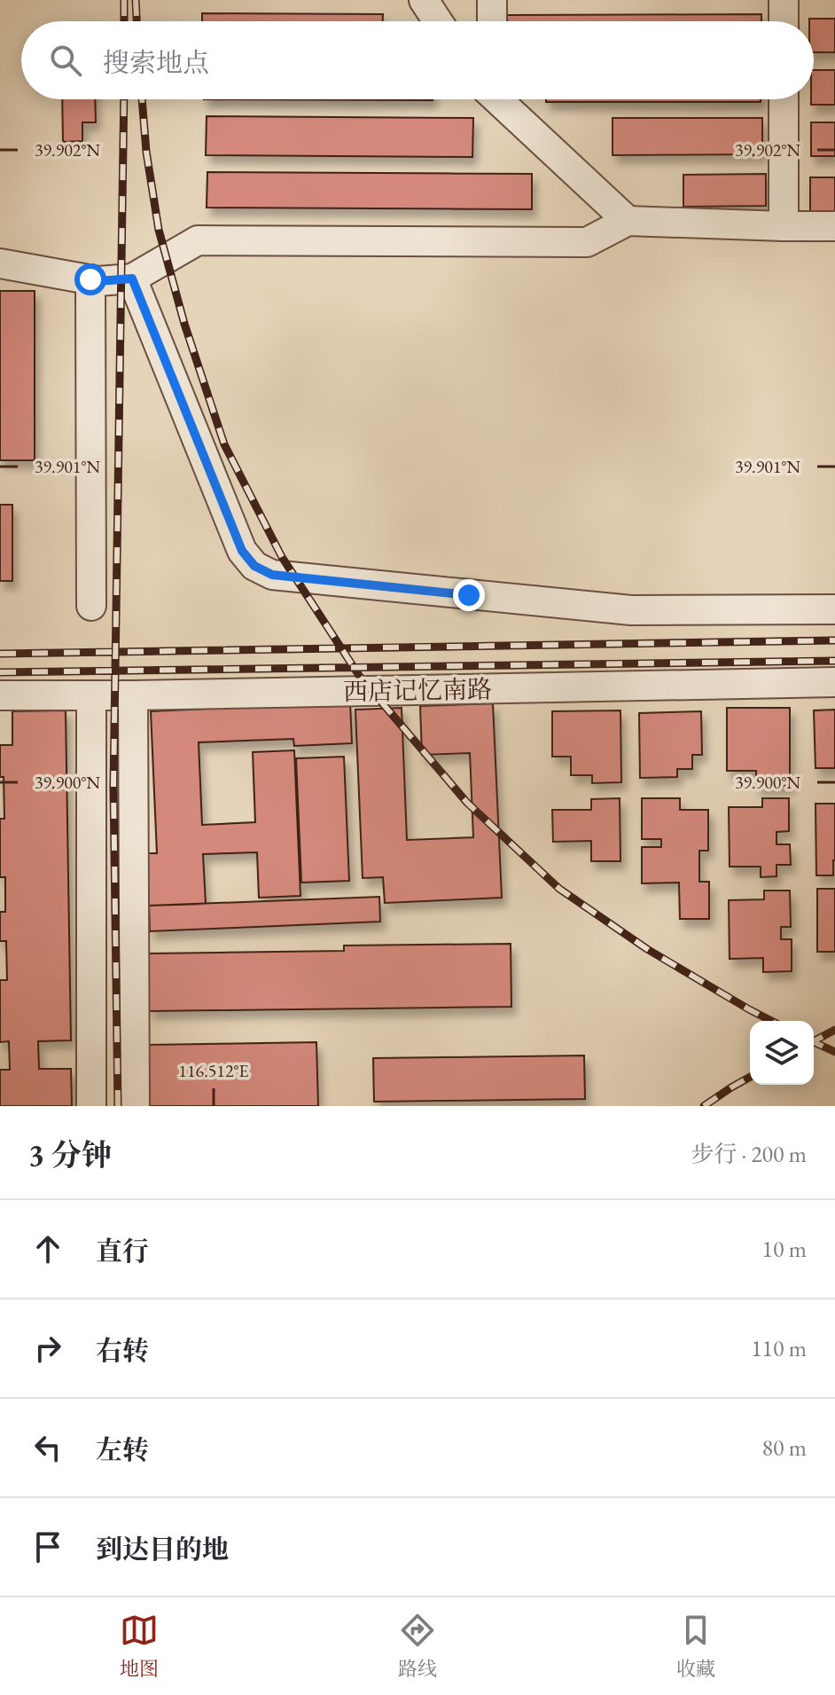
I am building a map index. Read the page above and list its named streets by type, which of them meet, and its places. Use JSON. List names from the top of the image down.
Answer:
{
  "streets": {
    "street": ["西店记忆南路"]
  },
  "page": {
    "search": "搜索地点",
    "heading": ["3 分钟", "步行 · 200 m"],
    "list": [
      ["直行", "10 m"],
      ["右转", "110 m"],
      ["左转", "80 m"],
      "到达目的地"
    ],
    "nav": ["地图", "路线", "收藏"]
  },
  "coordinates": [
    "39.902°N",
    "39.901°N",
    "39.900°N",
    "116.512°E"
  ]
}
